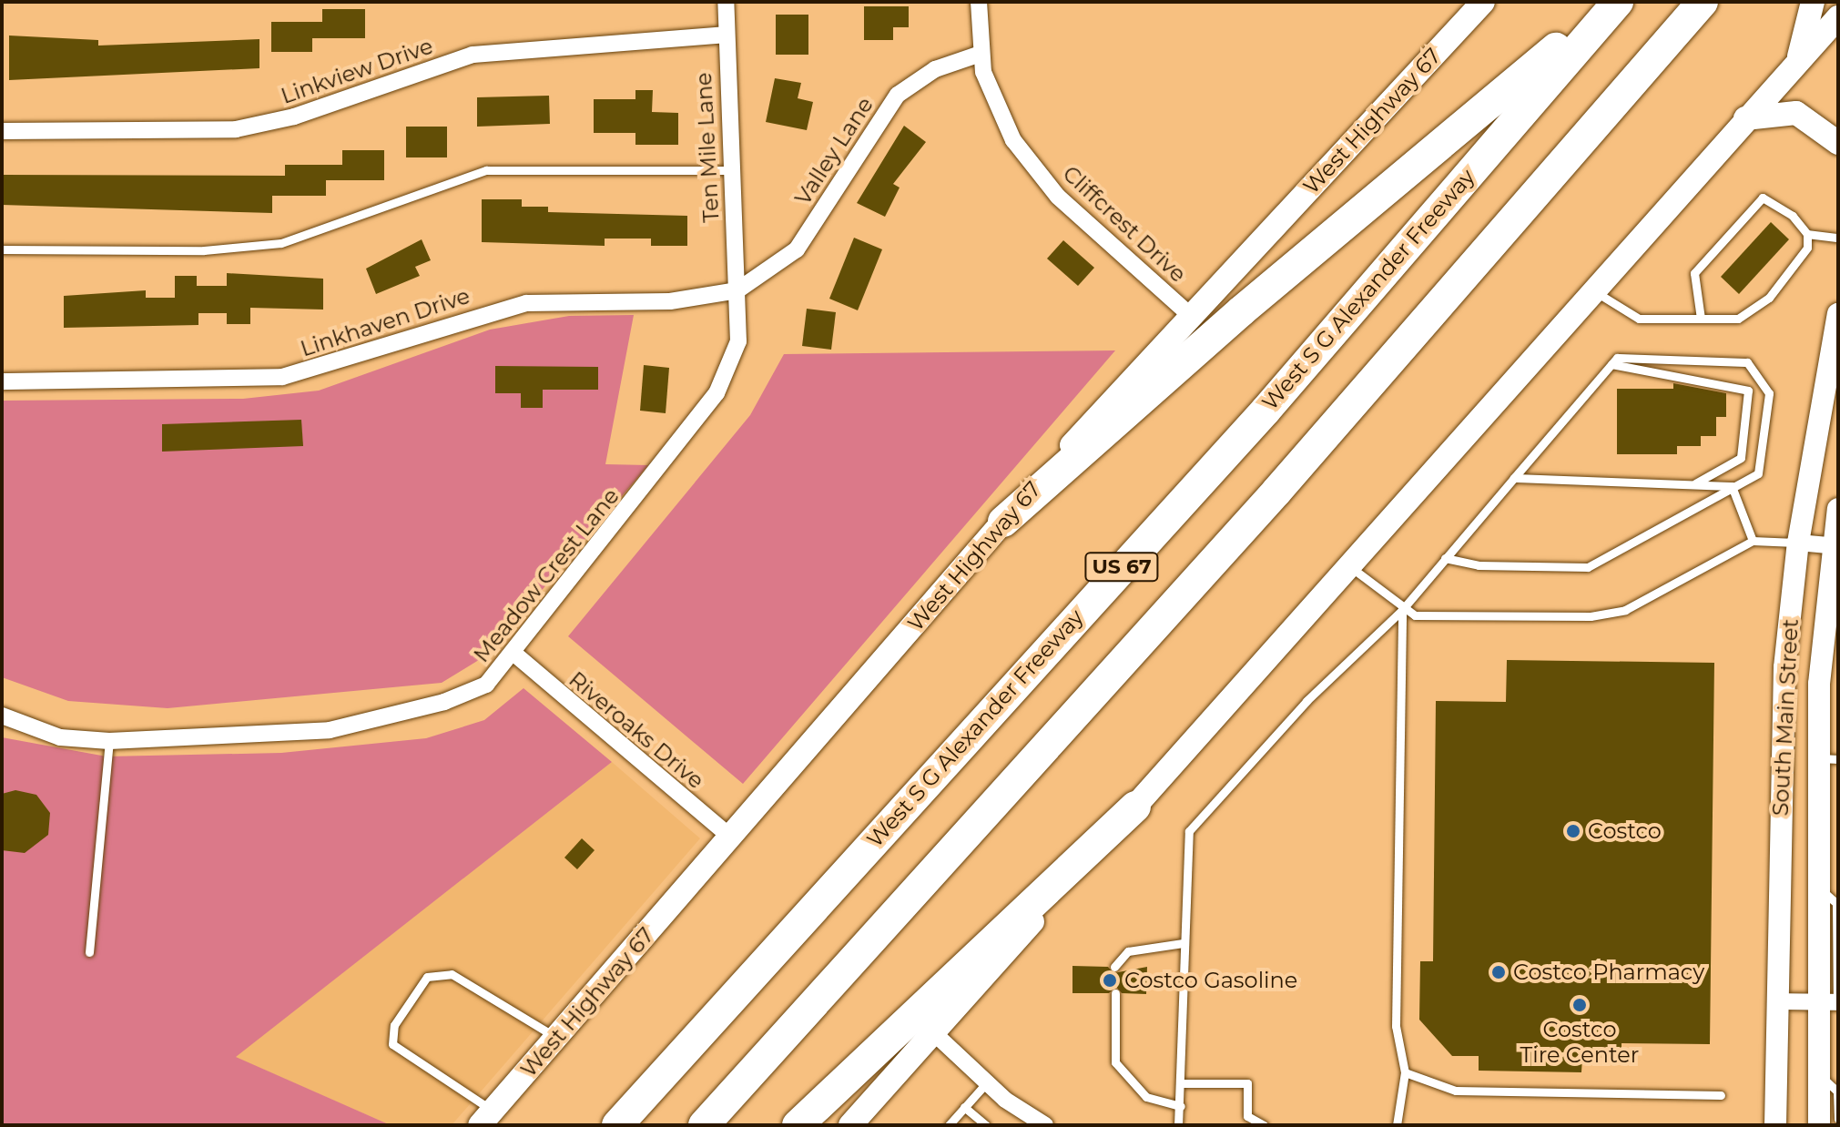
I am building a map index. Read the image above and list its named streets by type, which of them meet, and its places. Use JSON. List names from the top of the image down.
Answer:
{
  "streets": {
    "highway": ["West S G Alexander Freeway", "US 67"],
    "main road": ["West Highway 67"],
    "street": [
      "Linkview Drive",
      "Ten Mile Lane",
      "Valley Lane",
      "Cliffcrest Drive",
      "Linkhaven Drive",
      "Meadow Crest Lane",
      "South Main Street",
      "Riveroaks Drive"
    ]
  },
  "crossings": [
    ["Linkview Drive", "Ten Mile Lane"],
    ["West Highway 67", "Cliffcrest Drive"],
    ["West Highway 67", "Riveroaks Drive"],
    ["Ten Mile Lane", "Valley Lane"],
    ["Ten Mile Lane", "Linkhaven Drive"],
    ["Ten Mile Lane", "Meadow Crest Lane"],
    ["Valley Lane", "Cliffcrest Drive"],
    ["Valley Lane", "Linkhaven Drive"],
    ["Valley Lane", "Meadow Crest Lane"],
    ["Linkhaven Drive", "Meadow Crest Lane"],
    ["Meadow Crest Lane", "Riveroaks Drive"]
  ],
  "places": [
    "Costco",
    "Costco Pharmacy",
    "Costco Gasoline",
    "Costco Tire Center"
  ]
}
